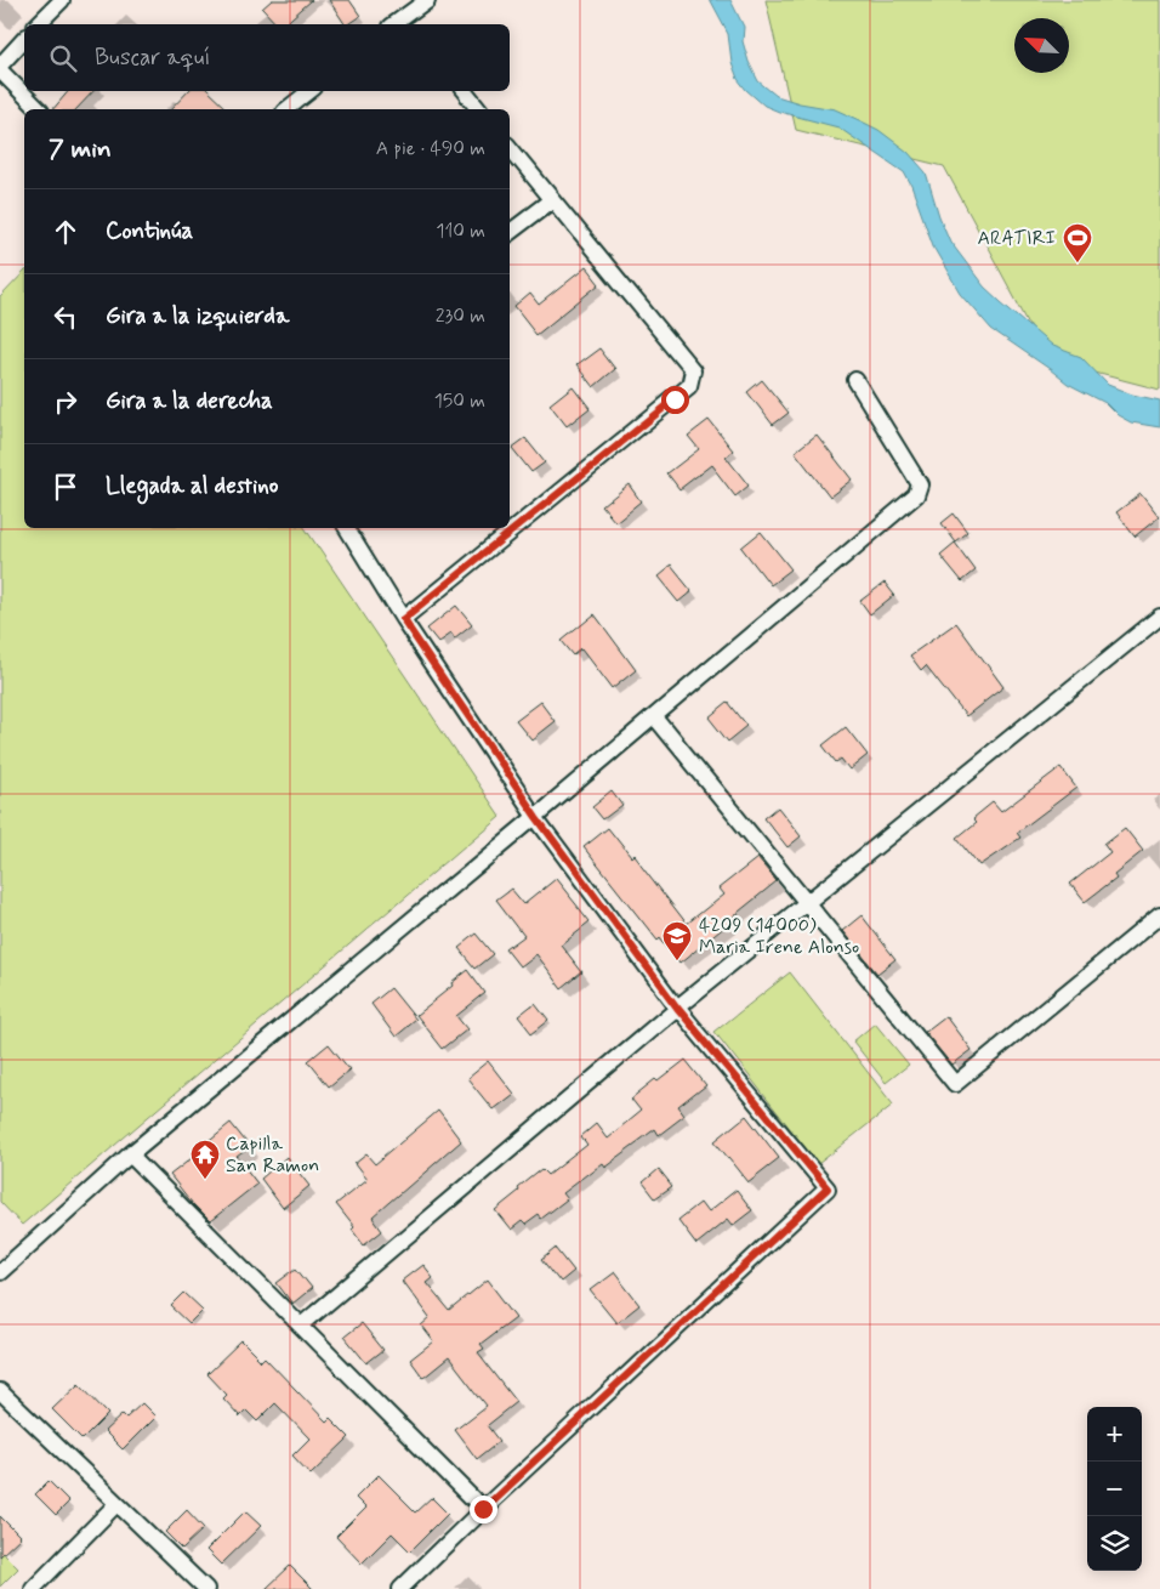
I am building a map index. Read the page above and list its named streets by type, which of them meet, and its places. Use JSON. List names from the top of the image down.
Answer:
{
  "places": {
    "sports": ["ARATIRI"],
    "school or university": ["4209 (14000) Maria Irene Alonso"],
    "temple": ["Capilla San Ramon"]
  },
  "north": "top left",
  "page": {
    "search": "Buscar aquí",
    "heading": ["7 min", "A pie · 490 m"],
    "list": [
      ["Continúa", "110 m"],
      ["Gira a la izquierda", "230 m"],
      ["Gira a la derecha", "150 m"],
      "Llegada al destino"
    ],
    "map_buttons": ["+", "−"]
  }
}
